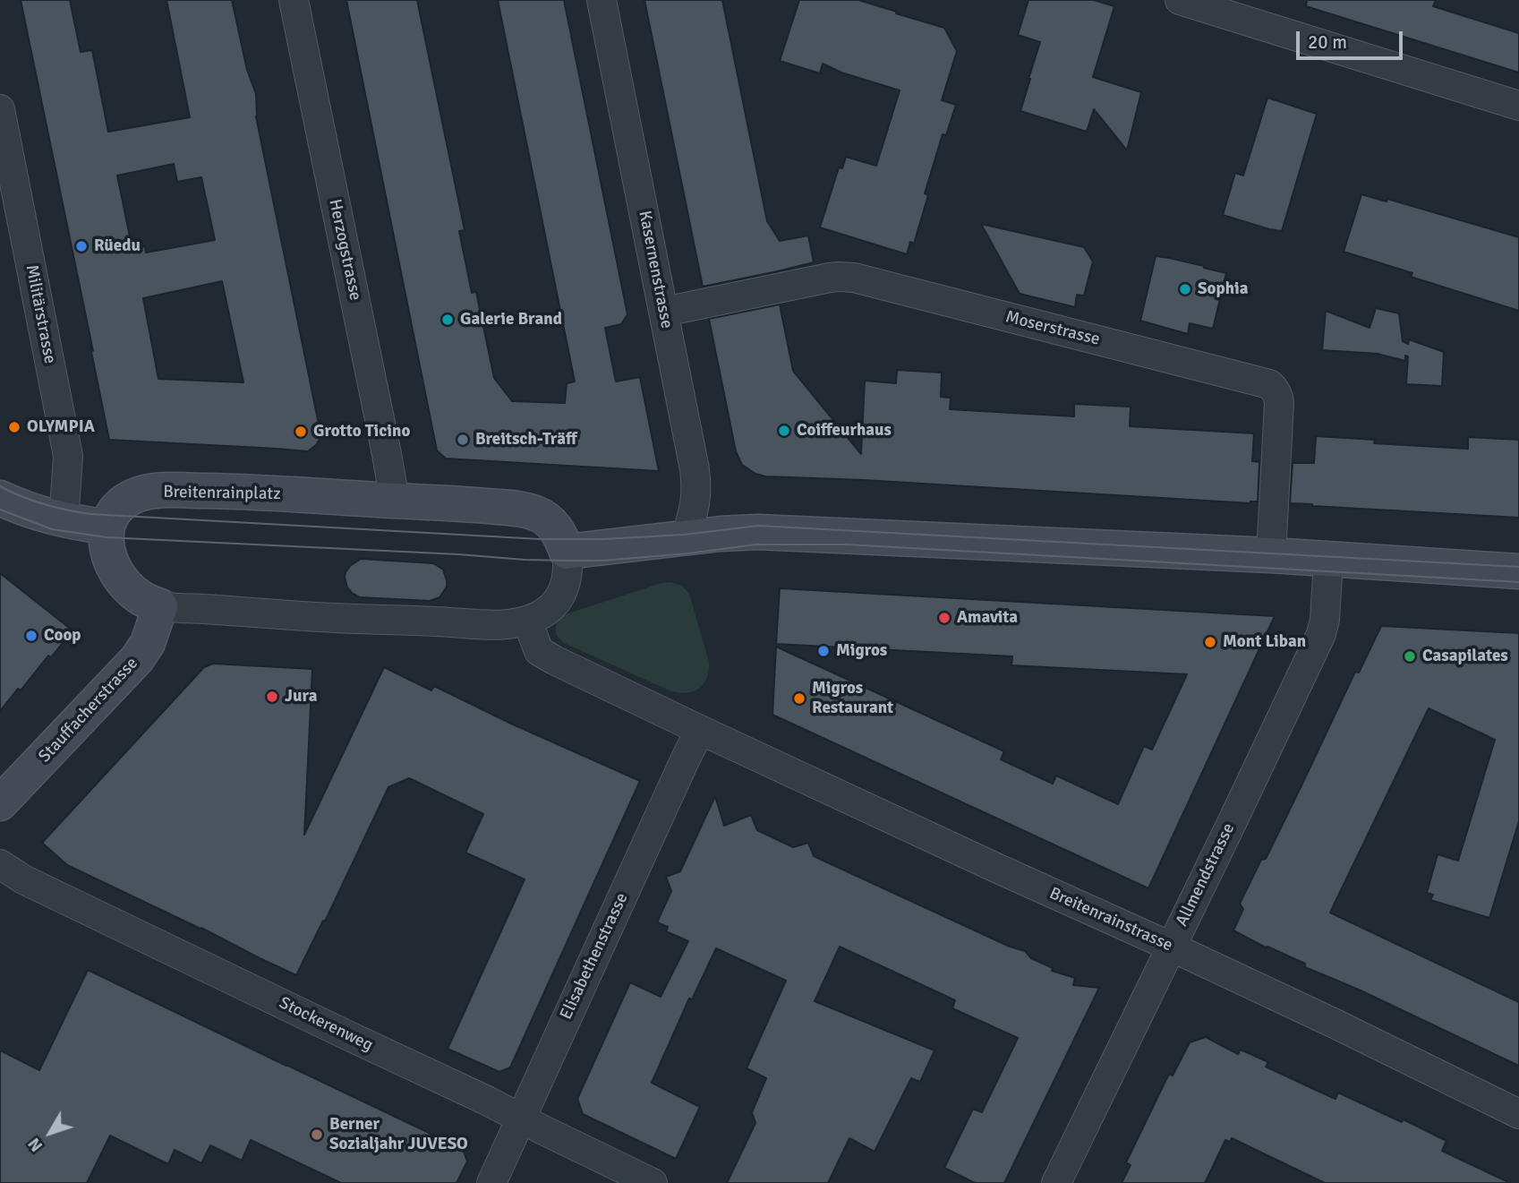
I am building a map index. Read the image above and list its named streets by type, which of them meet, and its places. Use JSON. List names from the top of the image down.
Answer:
{
  "streets": {
    "street": [
      "Herzogstrasse",
      "Kasernenstrasse",
      "Militärstrasse",
      "Moserstrasse",
      "Breitenrainplatz",
      "Stauffacherstrasse",
      "Allmendstrasse",
      "Breitenrainstrasse",
      "Elisabethenstrasse",
      "Stockerenweg"
    ]
  },
  "crossings": [
    ["Herzogstrasse", "Breitenrainplatz"],
    ["Kasernenstrasse", "Moserstrasse"],
    ["Breitenrainplatz", "Stauffacherstrasse"],
    ["Allmendstrasse", "Breitenrainstrasse"],
    ["Breitenrainstrasse", "Elisabethenstrasse"],
    ["Elisabethenstrasse", "Stockerenweg"]
  ],
  "places": [
    "Rüedu",
    "Sophia",
    "Galerie Brand",
    "OLYMPIA",
    "Coiffeurhaus",
    "Grotto Ticino",
    "Breitsch-Träff",
    "Amavita",
    "Coop",
    "Mont Liban",
    "Migros",
    "Casapilates",
    "Jura",
    "Migros Restaurant",
    "Berner Sozialjahr JUVESO"
  ],
  "scale_bar": "20 m",
  "north": "bottom left"
}
